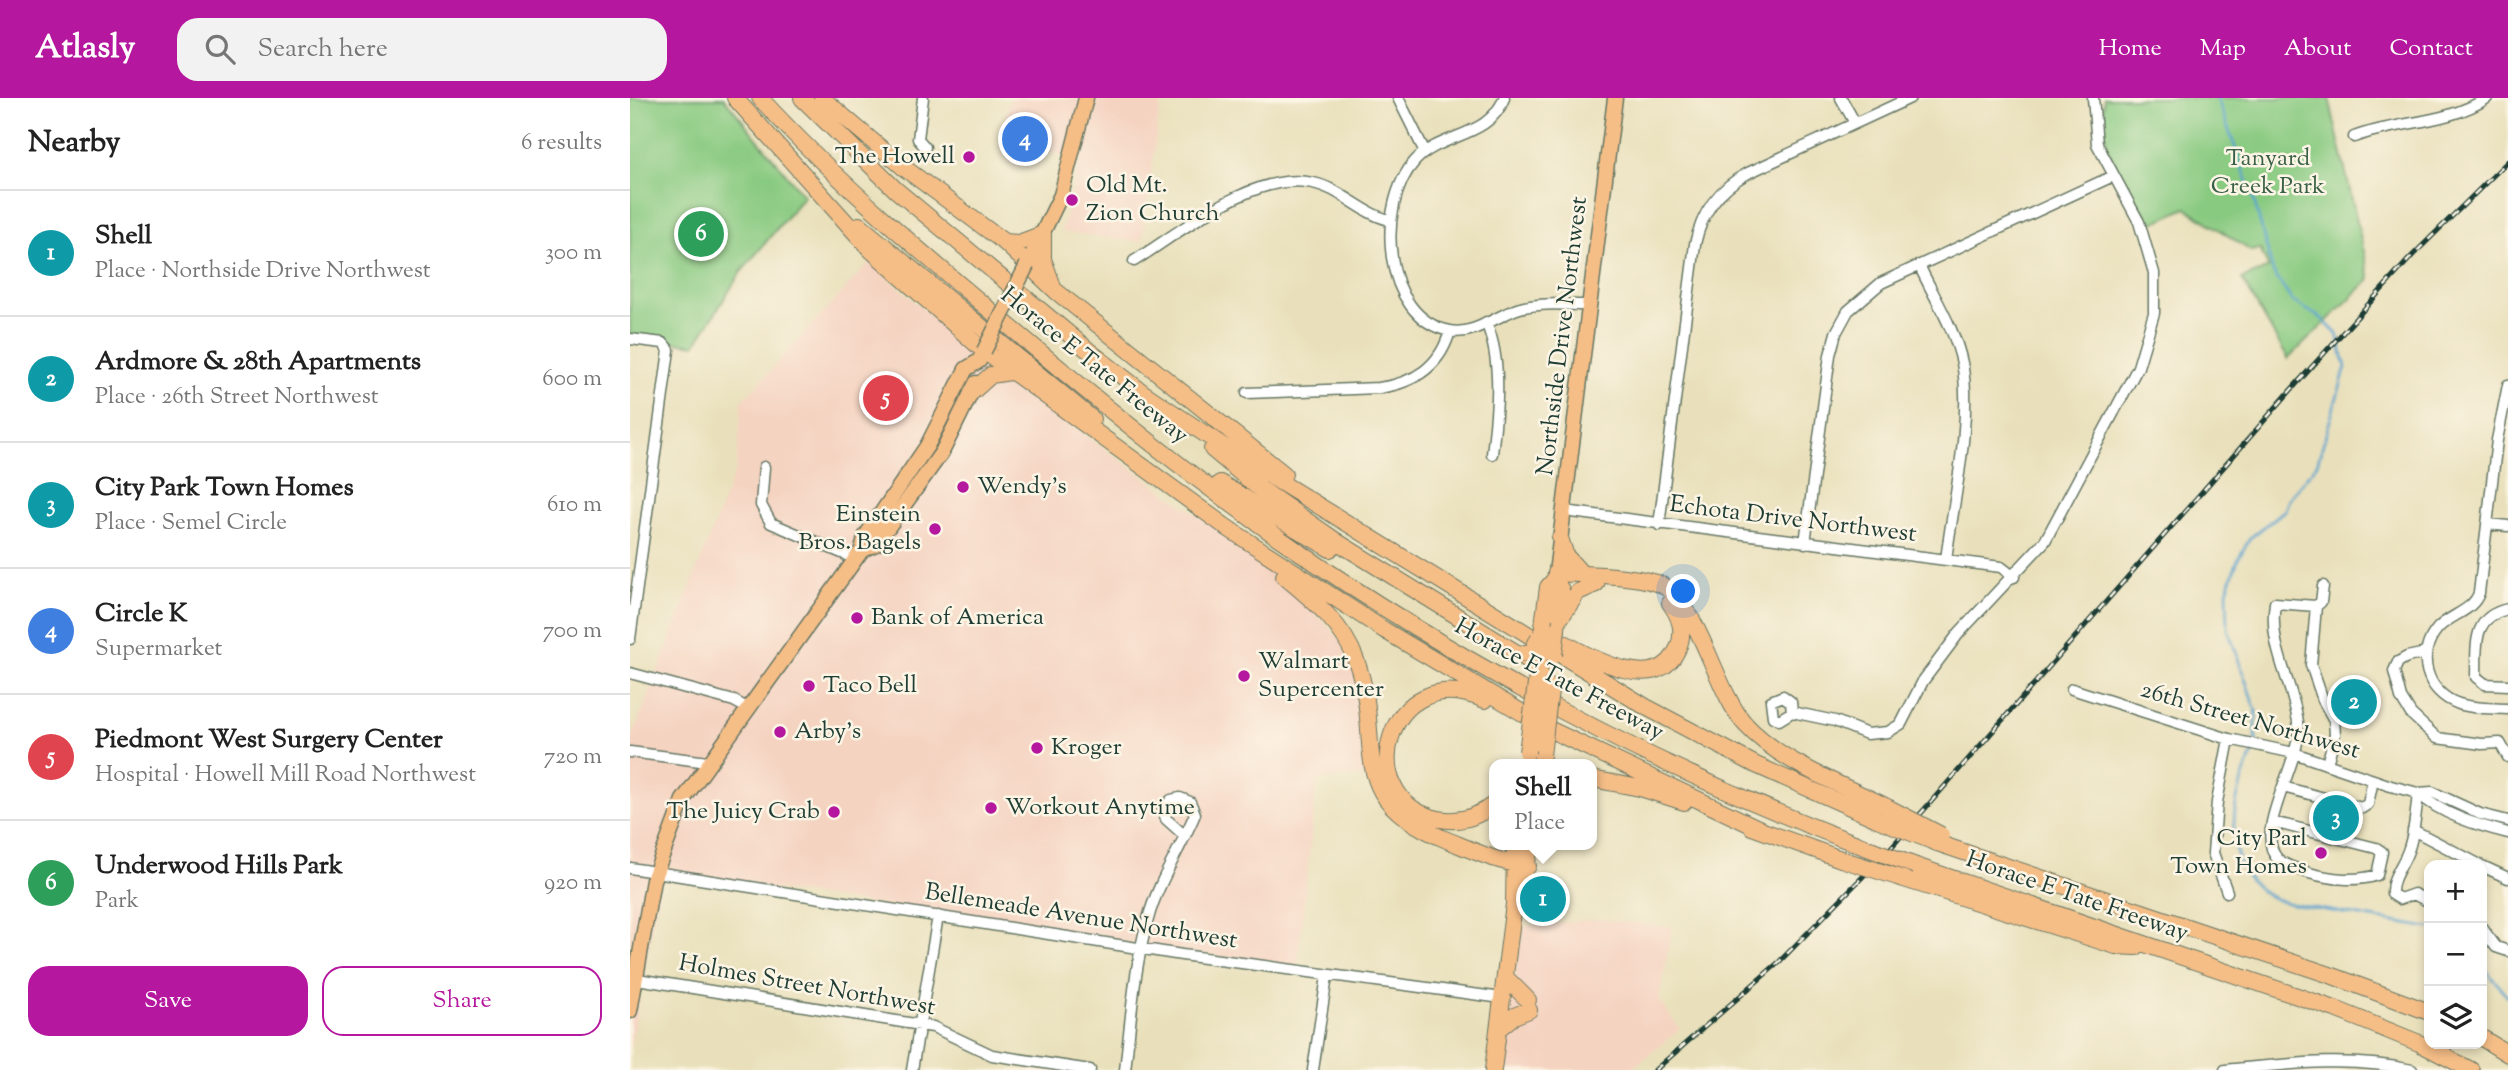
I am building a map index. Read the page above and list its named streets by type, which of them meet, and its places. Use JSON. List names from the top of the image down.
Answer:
{
  "streets": {
    "highway": ["Northside Drive Northwest", "Horace E Tate Freeway"],
    "street": [
      "Echota Drive Northwest",
      "26th Street Northwest",
      "Bellemeade Avenue Northwest",
      "Holmes Street Northwest"
    ]
  },
  "crossings": [
    ["Northside Drive Northwest", "Echota Drive Northwest"]
  ],
  "parks": ["Tanyard Creek Park"],
  "places": [
    "The Howell",
    "Old Mt. Zion Church",
    "Wendy's",
    "Einstein Bros. Bagels",
    "Bank of America",
    "Walmart Supercenter",
    "Taco Bell",
    "Arby's",
    "Kroger",
    "Workout Anytime",
    "The Juicy Crab",
    "City Parl Town Homes"
  ],
  "page": {
    "header": "Atlasly",
    "search": "Search here",
    "nav": [
      "Home",
      "Map",
      "About",
      "Contact"
    ],
    "heading": ["Nearby", "6 results"],
    "pins": [
      "4",
      "6",
      "5",
      "2",
      "3",
      "1"
    ],
    "list": [
      {
        "mark": "1",
        "name": "Shell",
        "note": "Place · Northside Drive Northwest",
        "value": "300 m"
      },
      {
        "mark": "2",
        "name": "Ardmore & 28th Apartments",
        "note": "Place · 26th Street Northwest",
        "value": "600 m"
      },
      {
        "mark": "3",
        "name": "City Park Town Homes",
        "note": "Place · Semel Circle",
        "value": "610 m"
      },
      {
        "mark": "4",
        "name": "Circle K",
        "note": "Supermarket",
        "value": "700 m"
      },
      {
        "mark": "5",
        "name": "Piedmont West Surgery Center",
        "note": "Hospital · Howell Mill Road Northwest",
        "value": "720 m"
      },
      {
        "mark": "6",
        "name": "Underwood Hills Park",
        "note": "Park",
        "value": "920 m"
      }
    ],
    "popup": ["Shell", "Place"],
    "map_buttons": ["+", "−"],
    "buttons": ["Save", "Share"]
  }
}
